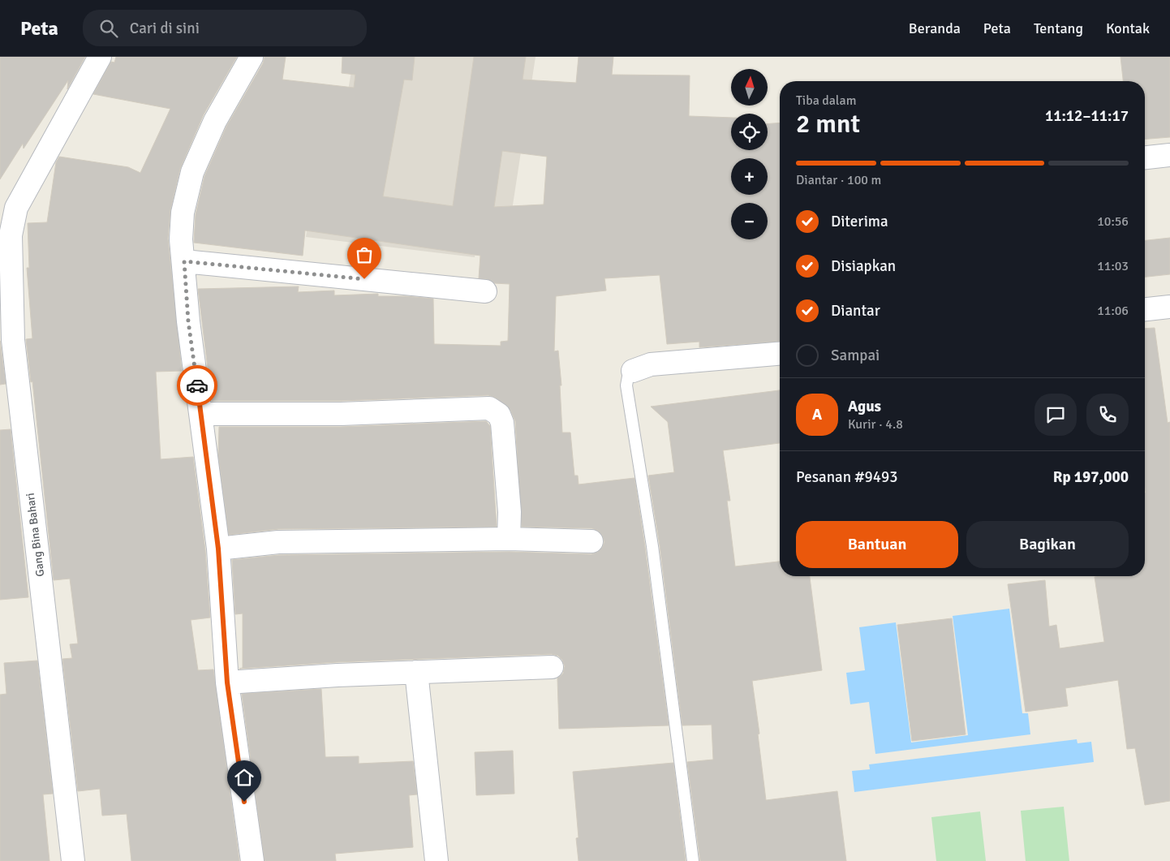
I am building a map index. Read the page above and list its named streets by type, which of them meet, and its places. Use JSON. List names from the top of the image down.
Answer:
{
  "streets": {
    "street": ["Gang Bina Bahari"]
  },
  "north": "top",
  "page": {
    "header": "Peta",
    "search": "Cari di sini",
    "nav": [
      "Beranda",
      "Peta",
      "Tentang",
      "Kontak"
    ],
    "map_buttons": ["+", "−"],
    "heading": ["2 mnt", "Tiba dalam", "11:12–11:17"],
    "panel": [
      "Agus",
      "Kurir · 4.8",
      "Pesanan #9493",
      "Rp 197,000"
    ],
    "bar": "Diantar · 100 m",
    "list": [
      ["Diterima", "10:56"],
      ["Disiapkan", "11:03"],
      ["Diantar", "11:06"],
      "Sampai"
    ],
    "round": "A",
    "buttons": ["Bantuan", "Bagikan"]
  }
}
